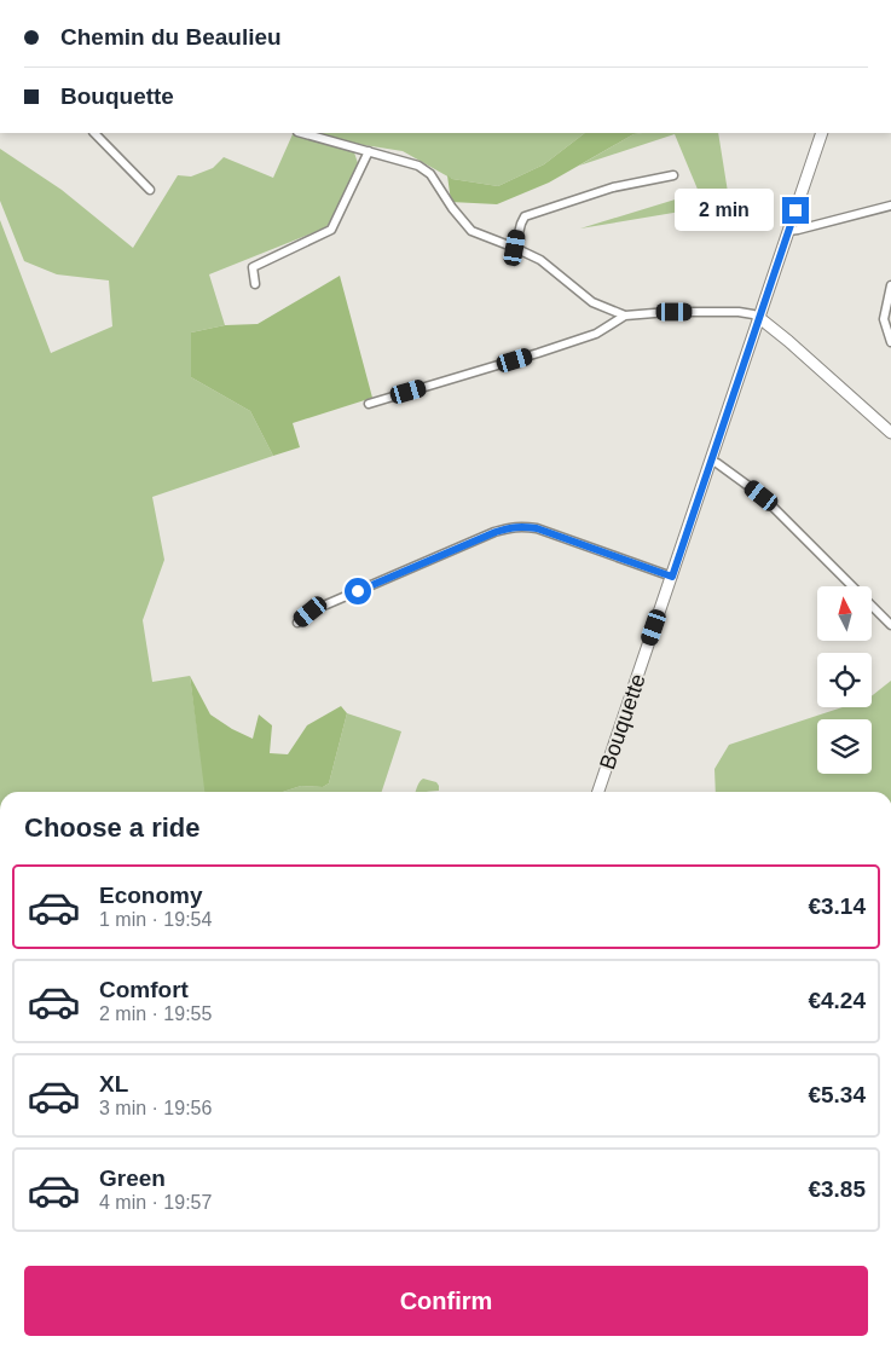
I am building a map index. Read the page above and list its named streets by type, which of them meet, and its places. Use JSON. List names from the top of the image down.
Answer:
{
  "streets": {
    "main road": ["Bouquette"]
  },
  "north": "top",
  "page": {
    "banner": ["Chemin du Beaulieu", "Bouquette"],
    "bubble": "2 min",
    "heading": "Choose a ride",
    "list": [
      {
        "name": "Economy",
        "note": "1 min · 19:54",
        "value": "€3.14"
      },
      {
        "name": "Comfort",
        "note": "2 min · 19:55",
        "value": "€4.24"
      },
      {
        "name": "XL",
        "note": "3 min · 19:56",
        "value": "€5.34"
      },
      {
        "name": "Green",
        "note": "4 min · 19:57",
        "value": "€3.85"
      }
    ],
    "buttons": "Confirm"
  }
}
